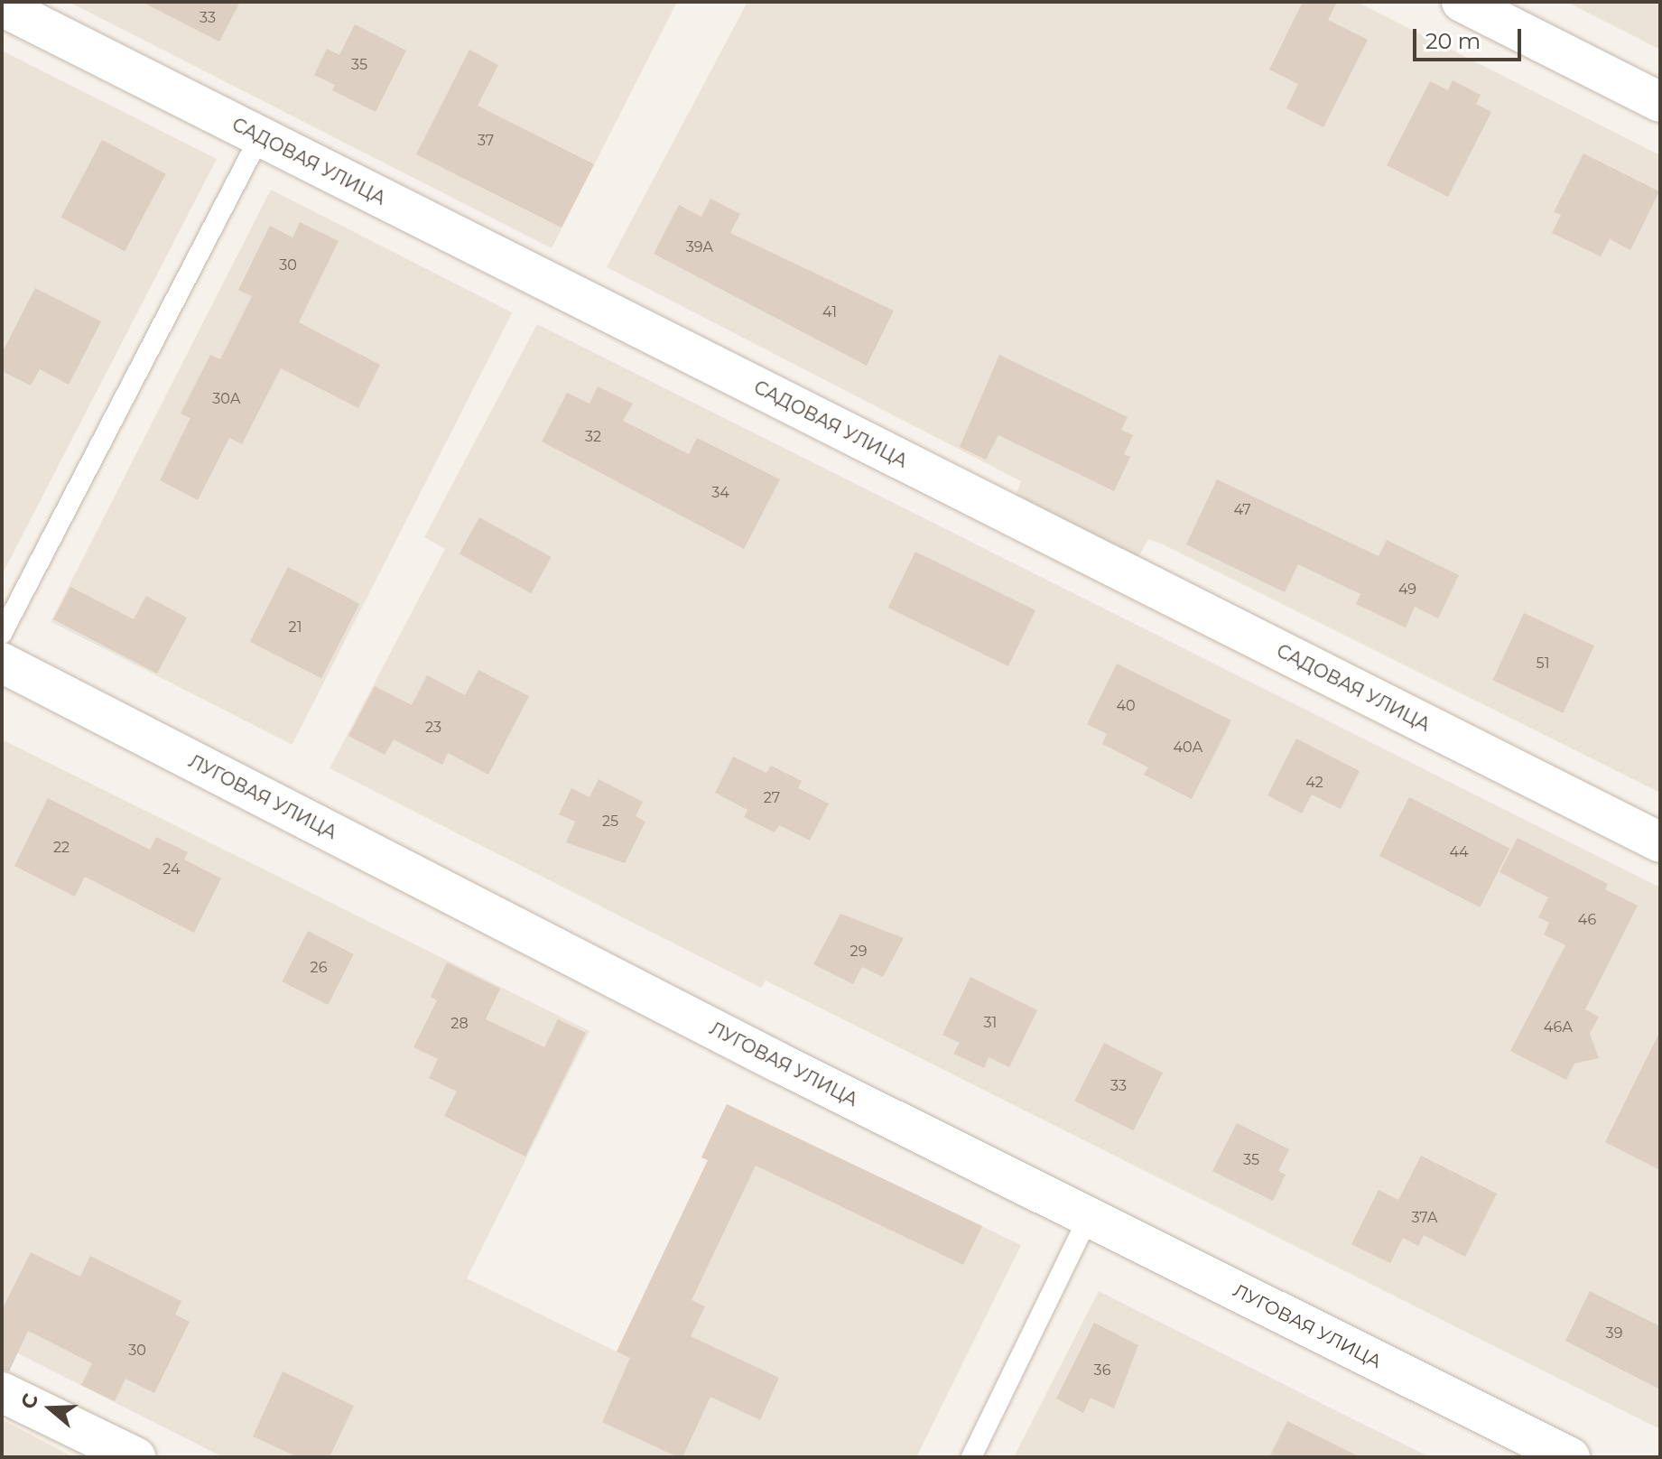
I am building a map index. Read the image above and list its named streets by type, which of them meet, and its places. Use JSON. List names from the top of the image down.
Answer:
{
  "streets": {
    "street": ["САДОВАЯ УЛИЦА", "ЛУГОВАЯ УЛИЦА"]
  },
  "house_numbers": [
    "33",
    "35",
    "37",
    "39А",
    "30",
    "41",
    "30А",
    "32",
    "34",
    "47",
    "49",
    "21",
    "51",
    "40",
    "23",
    "40А",
    "42",
    "27",
    "25",
    "22",
    "44",
    "24",
    "46",
    "29",
    "26",
    "31",
    "28",
    "46А",
    "33",
    "35",
    "37А",
    "39",
    "30",
    "36"
  ],
  "scale_bar": "20 m",
  "north": "left"
}
